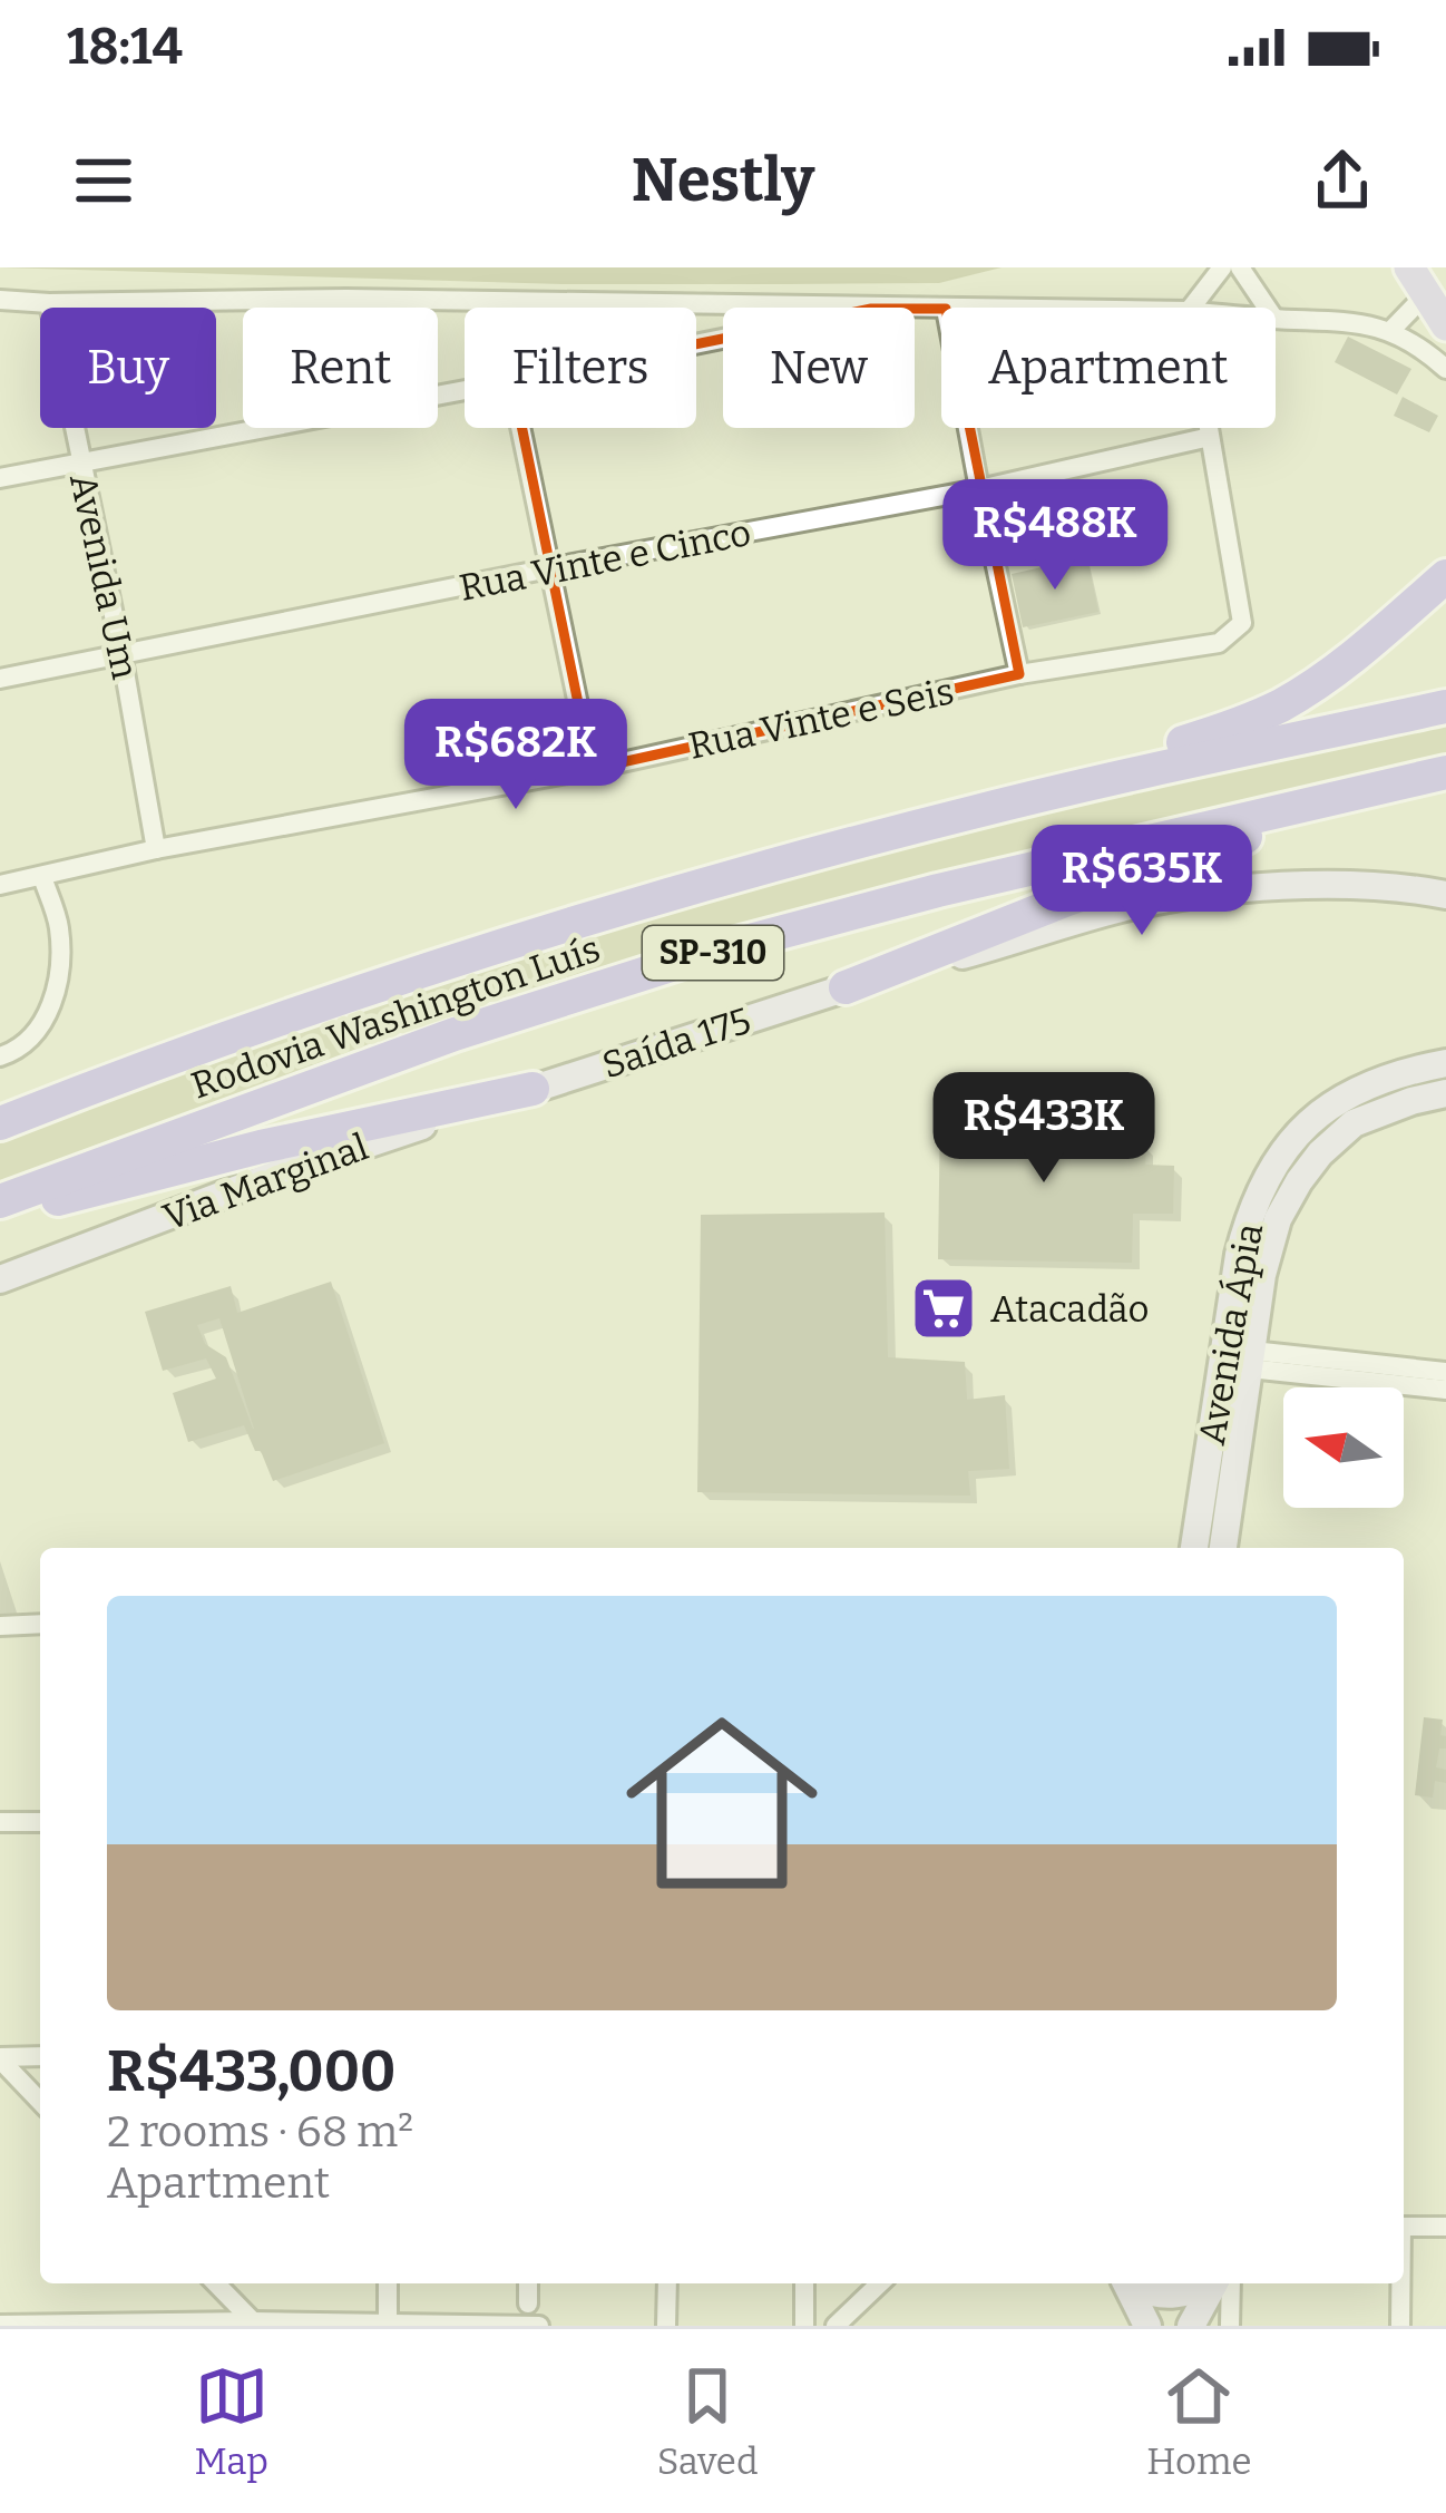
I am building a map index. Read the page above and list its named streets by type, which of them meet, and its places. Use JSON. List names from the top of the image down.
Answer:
{
  "streets": {
    "highway": ["SP-310", "Rodovia Washington Luís"],
    "main road": ["Saída 175", "Via Marginal", "Avenida Ápia"],
    "street": ["Rua Vinte e Cinco", "Avenida Um", "Rua Vinte e Seis"]
  },
  "crossings": [
    ["Rua Vinte e Cinco", "Avenida Um"],
    ["Rua Vinte e Cinco", "Rua Vinte e Seis"],
    ["Avenida Um", "Rua Vinte e Seis"],
    ["Saída 175", "Via Marginal"]
  ],
  "places": {
    "supermarket": ["Atacadão"]
  },
  "north": "left",
  "page": {
    "status": "18:14",
    "header": "Nestly",
    "chip": [
      "Buy",
      "Rent",
      "Filters",
      "New",
      "Apartment"
    ],
    "price": [
      "R$488K",
      "R$682K",
      "R$635K",
      "R$433K"
    ],
    "list": [
      {
        "name": "R$433,000",
        "note": "2 rooms · 68 m² · Apartment"
      }
    ],
    "tabs": ["Map", "Saved", "Home"]
  }
}
